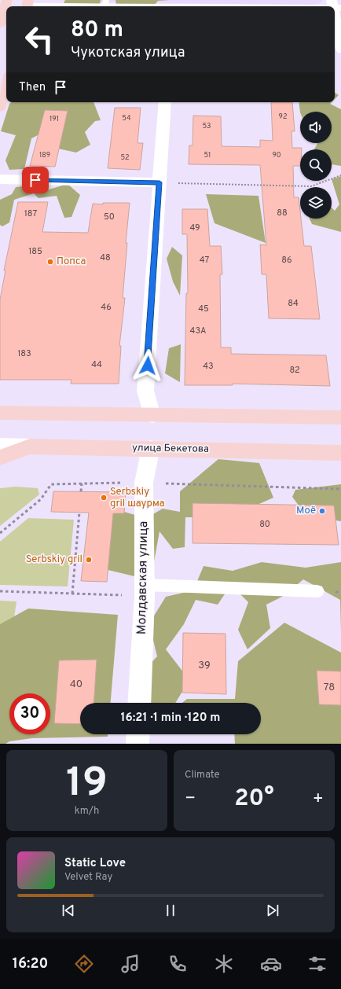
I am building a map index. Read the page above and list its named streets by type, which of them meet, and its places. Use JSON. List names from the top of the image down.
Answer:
{
  "streets": {
    "main road": ["улица Бекетова"],
    "street": ["Молдавская улица"]
  },
  "crossings": [
    ["улица Бекетова", "Молдавская улица"]
  ],
  "places": [
    "Попса",
    "Serbskiy gril шаурма",
    "Моё",
    "Serbskiy gril"
  ],
  "house_numbers": [
    "92",
    "54",
    "191",
    "53",
    "189",
    "51",
    "90",
    "52",
    "88",
    "187",
    "50",
    "49",
    "185",
    "48",
    "47",
    "86",
    "84",
    "46",
    "45",
    "43А",
    "183",
    "44",
    "43",
    "82",
    "80",
    "39",
    "40",
    "78"
  ],
  "page": {
    "turn": ["80 m", "Чукотская улица"],
    "then": "Then",
    "limit": "30",
    "trip": "16:21 · 1 min · 120 m",
    "tile": [
      ["19", "km/h"],
      "Climate"
    ],
    "heat": ["−", "20°", "+"],
    "song": ["Static Love", "Velvet Ray"],
    "tabs": "16:20"
  }
}
